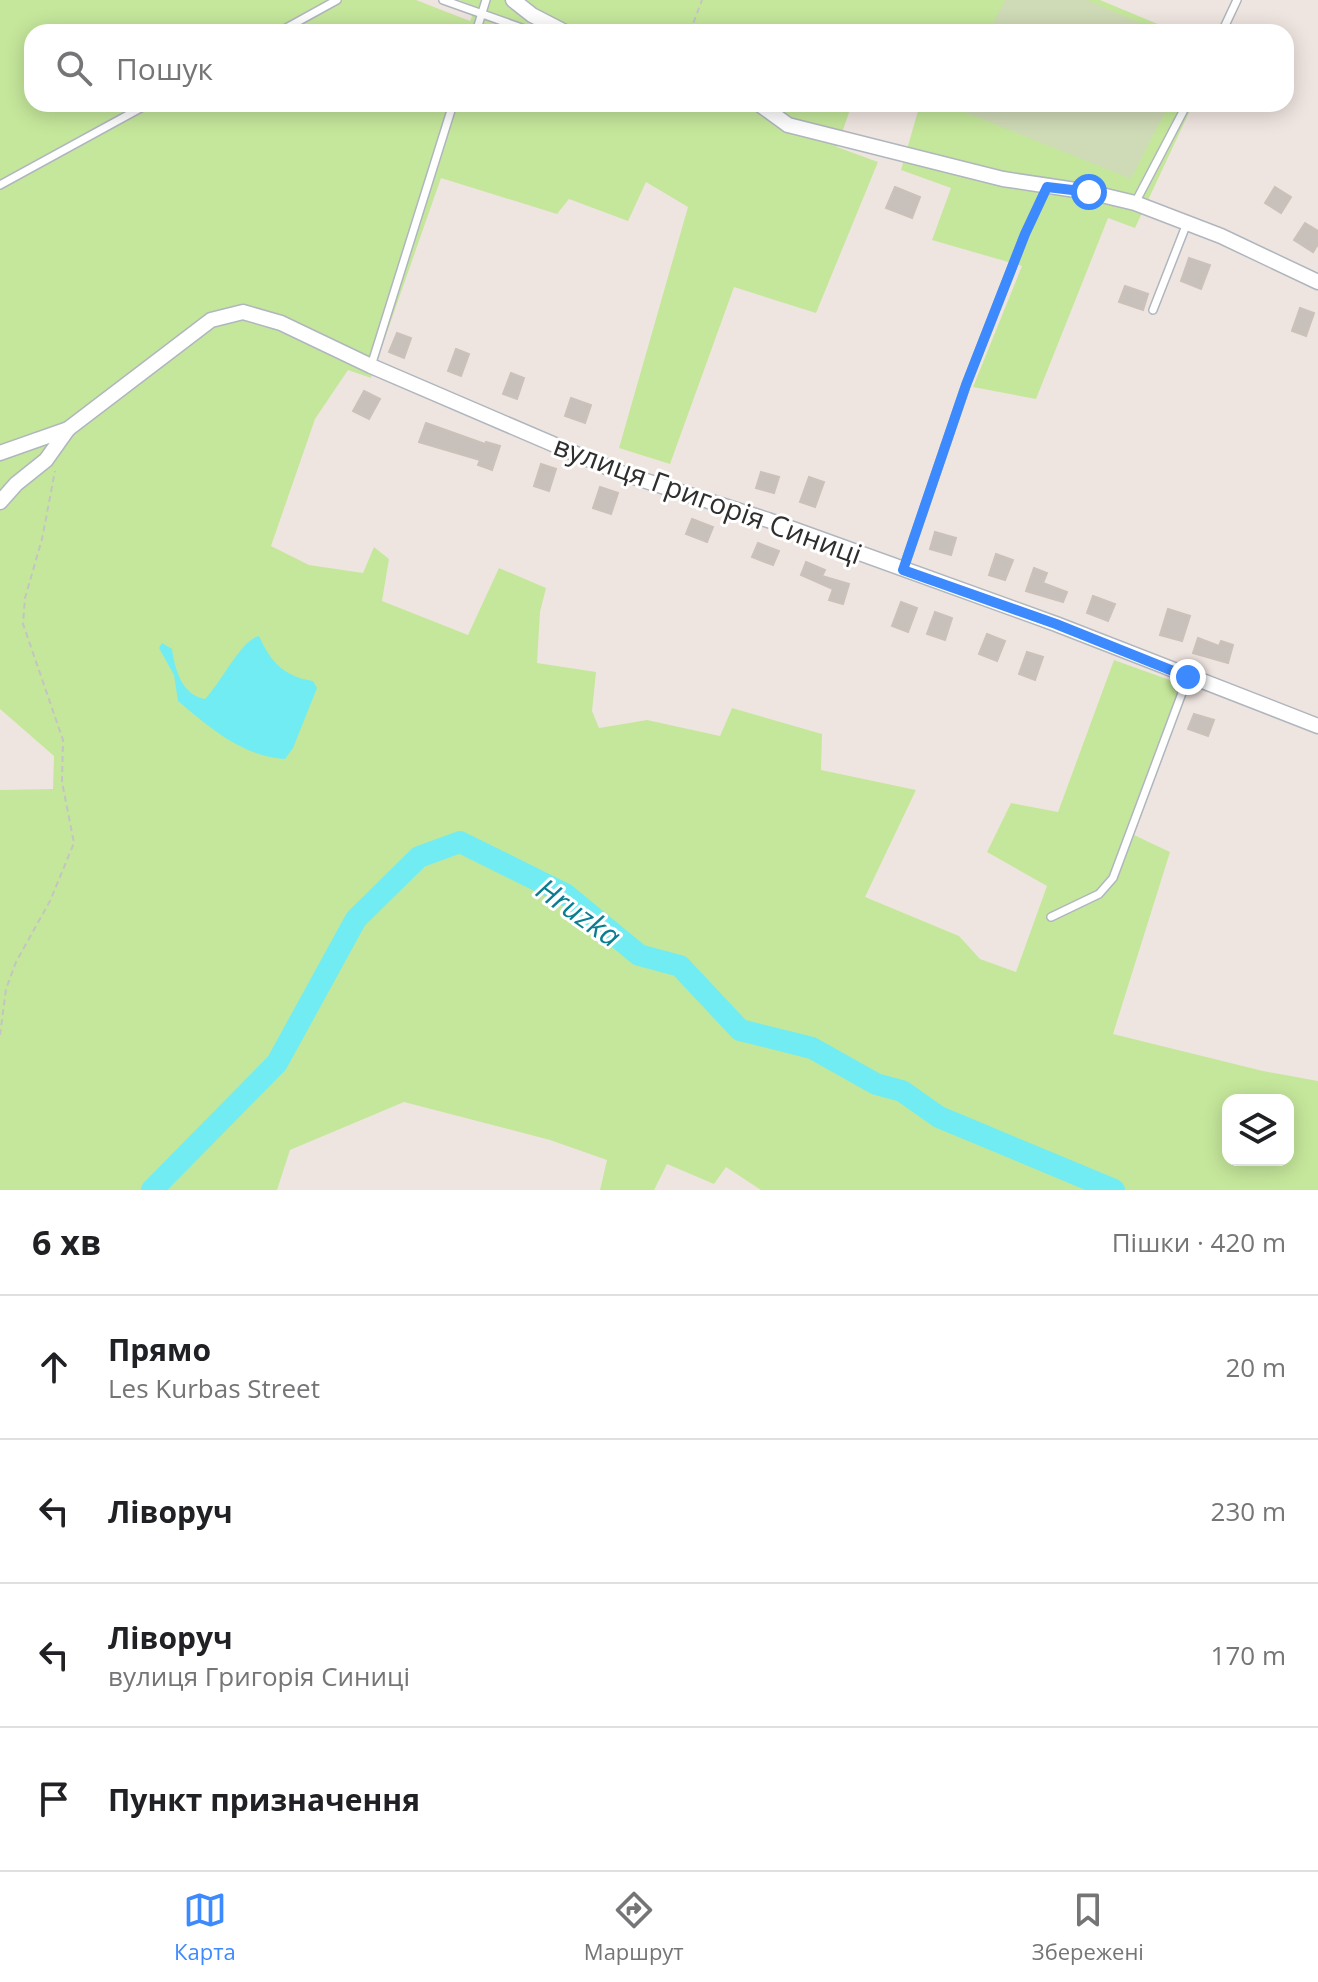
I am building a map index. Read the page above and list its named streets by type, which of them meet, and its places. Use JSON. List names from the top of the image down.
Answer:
{
  "streets": {
    "street": ["вулиця Григорія Синиці"]
  },
  "water": ["Hruzka"],
  "page": {
    "search": "Пошук",
    "heading": ["6 хв", "Пішки · 420 m"],
    "list": [
      ["Прямо", "Les Kurbas Street", "20 m"],
      ["Ліворуч", "230 m"],
      ["Ліворуч", "вулиця Григорія Синиці", "170 m"],
      "Пункт призначення"
    ],
    "nav": ["Карта", "Маршрут", "Збережені"]
  }
}
